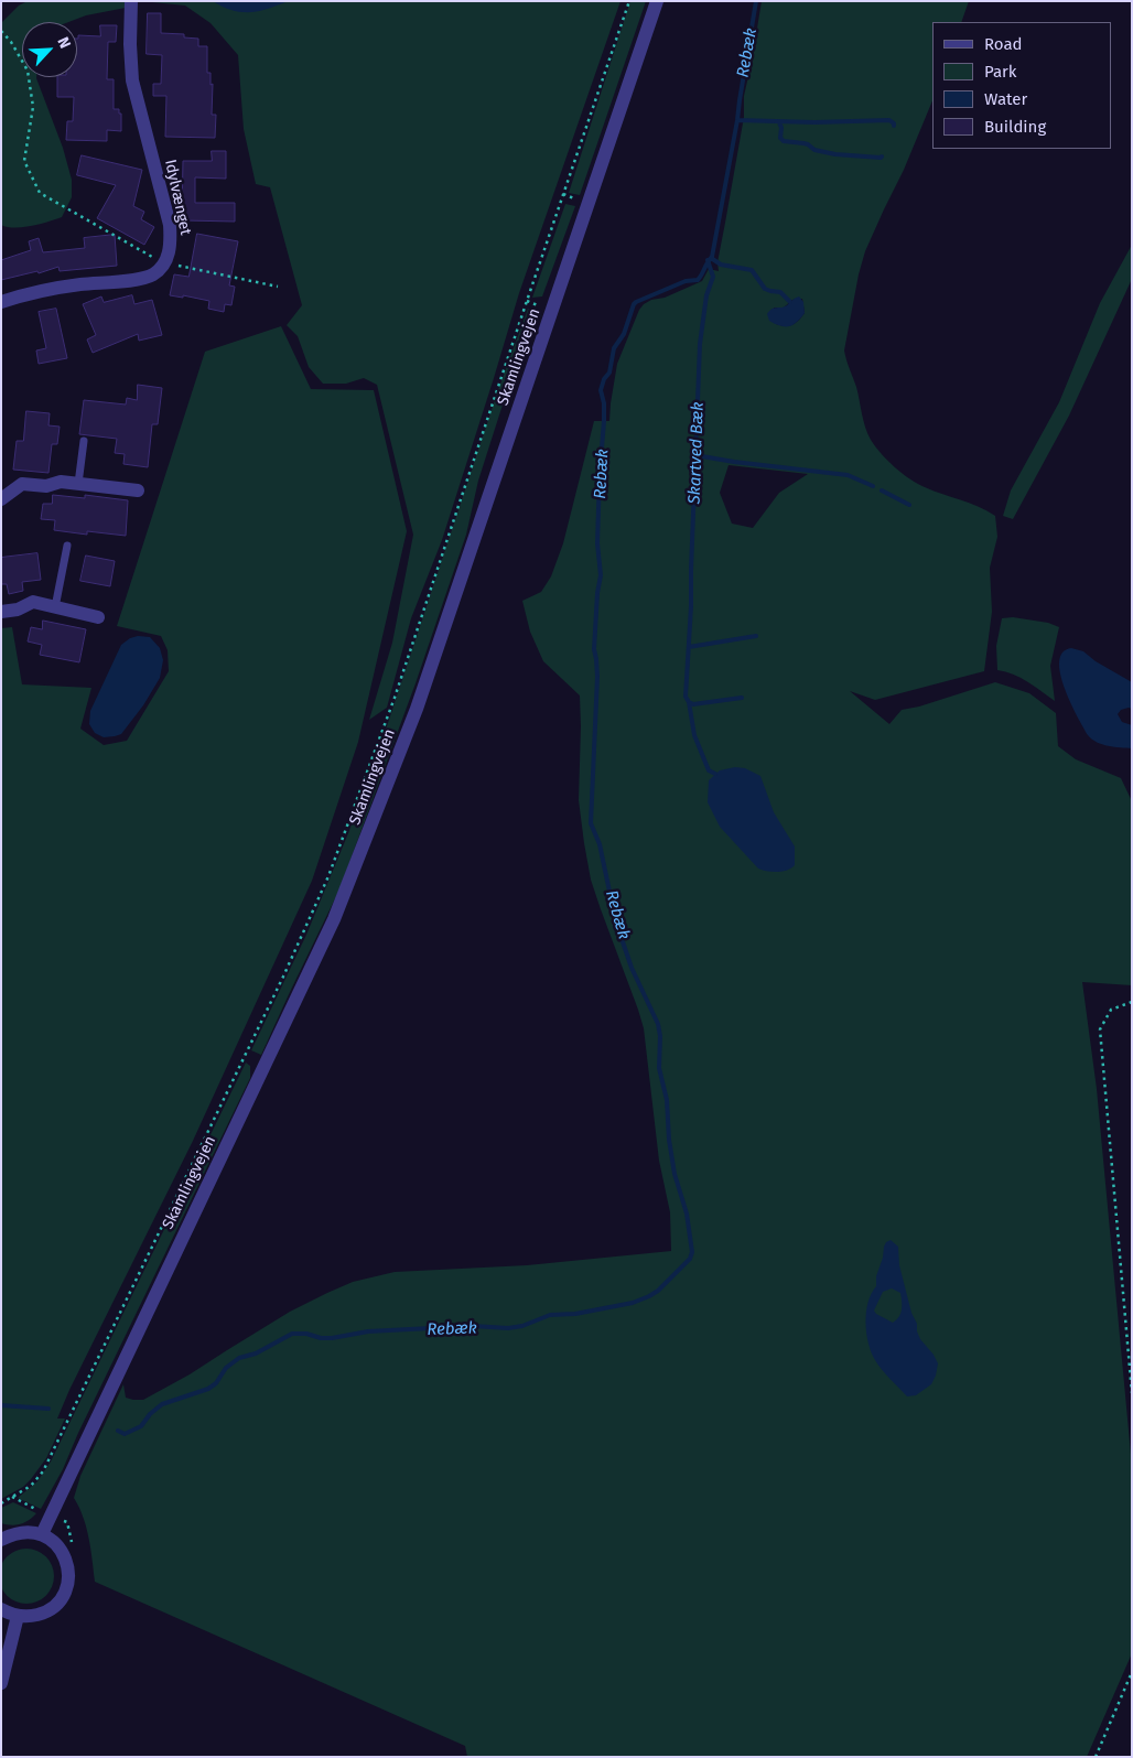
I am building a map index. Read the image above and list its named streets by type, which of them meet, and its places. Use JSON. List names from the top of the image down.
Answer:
{
  "streets": {
    "street": ["Idylvænget", "Skamlingvejen"]
  },
  "water": ["Rebæk", "Skartved Bæk"],
  "legend": [
    "Road",
    "Park",
    "Water",
    "Building"
  ],
  "north": "top right"
}
